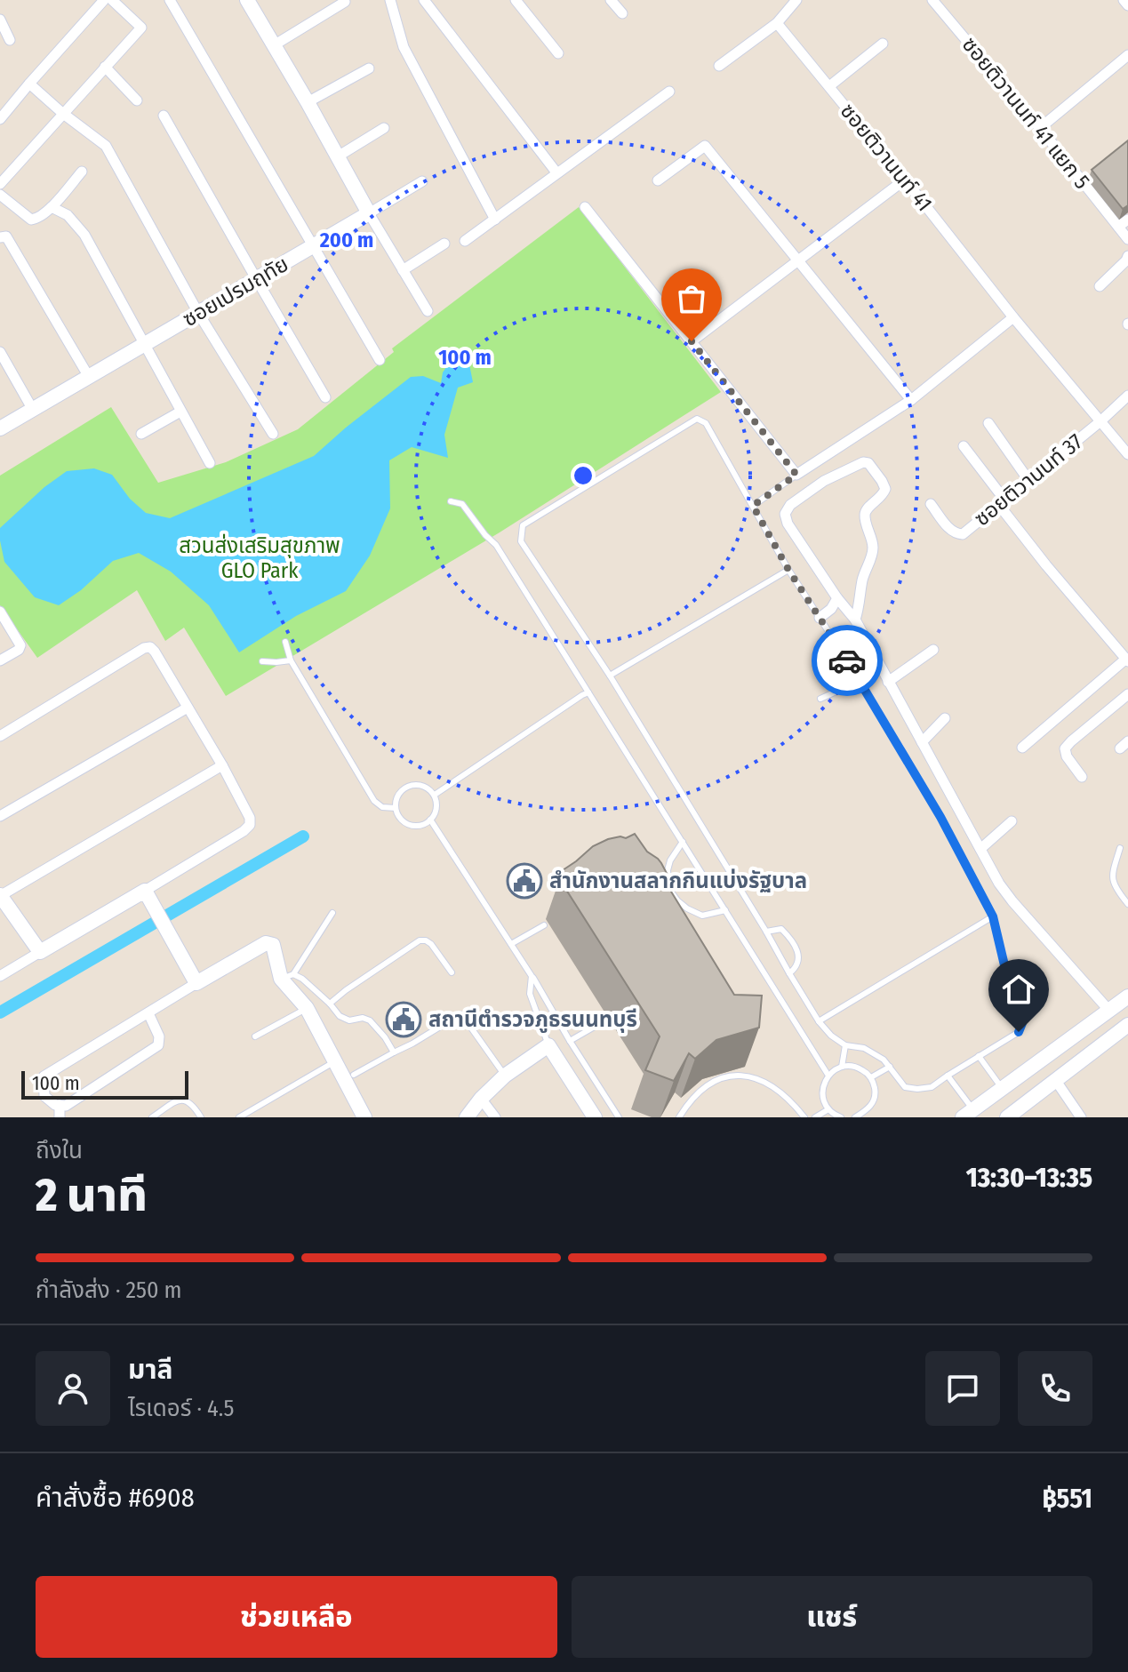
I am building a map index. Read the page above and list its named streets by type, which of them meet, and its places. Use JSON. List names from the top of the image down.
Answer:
{
  "streets": {
    "street": [
      "ซอยติวานนท์ 41 แยก 5",
      "ซอยติวานนท์ 41",
      "ซอยเปรมฤทัย",
      "ซอยติวานนท์ 37"
    ]
  },
  "crossings": [
    ["ซอยติวานนท์ 41", "ซอยติวานนท์ 37"]
  ],
  "parks": ["สวนส่งเสริมสุขภาพ GLO Park"],
  "places": {
    "public building": ["สำนักงานสลากกินแบ่งรัฐบาล", "สถานีตำรวจภูธรนนทบุรี"]
  },
  "scale_bar": "100 m",
  "page": {
    "scale": "100 m",
    "heading": ["2 นาที", "ถึงใน", "13:30–13:35"],
    "panel": [
      "มาลี",
      "ไรเดอร์ · 4.5",
      "คำสั่งซื้อ #6908",
      "฿551"
    ],
    "bar": "กำลังส่ง · 250 m",
    "buttons": ["ช่วยเหลือ", "แชร์"]
  },
  "rings": ["200 m", "100 m"]
}
